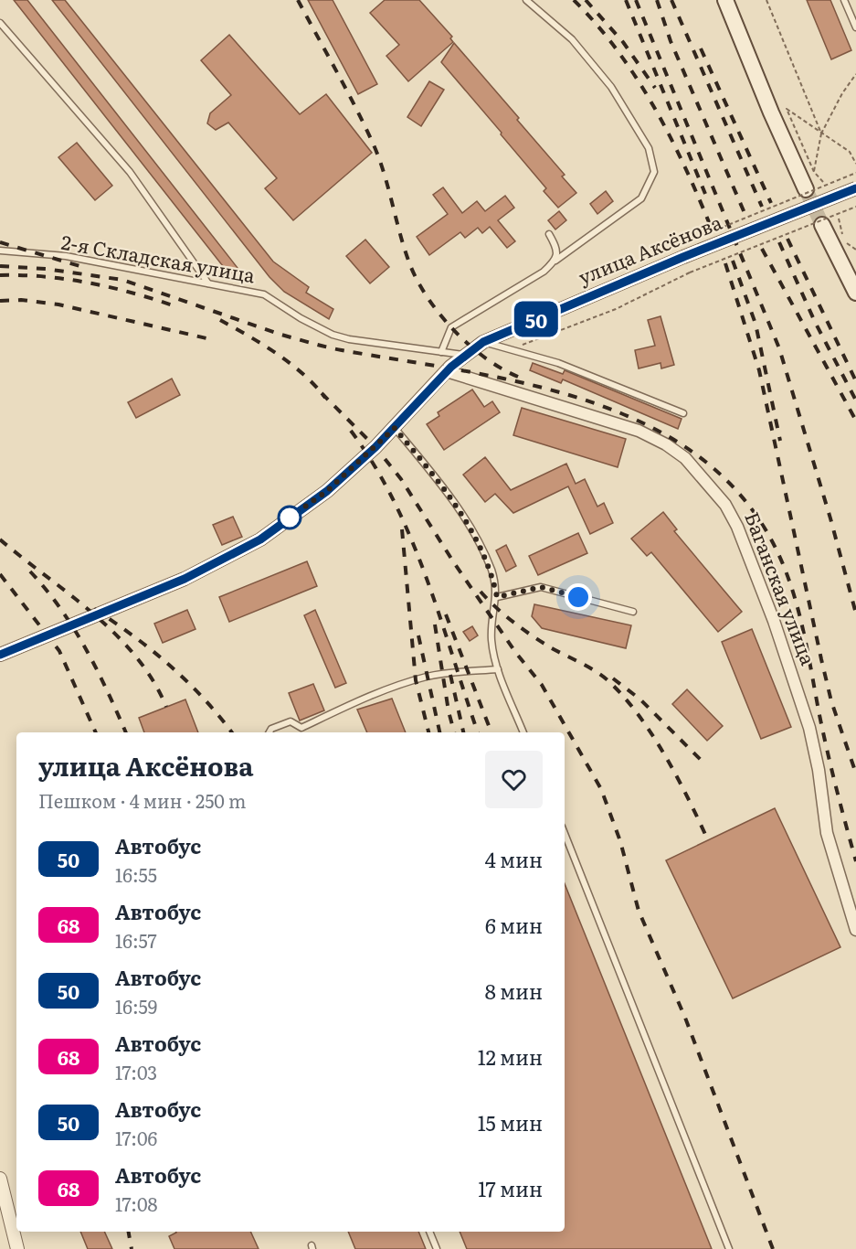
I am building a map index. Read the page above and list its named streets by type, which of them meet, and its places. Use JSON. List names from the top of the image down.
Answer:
{
  "streets": {
    "street": ["улица Аксёнова", "Баганская улица"],
    "lane": ["2-я Складская улица"]
  },
  "crossings": [
    ["улица Аксёнова", "2-я Складская улица"],
    ["улица Аксёнова", "Баганская улица"]
  ],
  "lines": ["bus line 50"],
  "page": {
    "on_map": "50",
    "heading": ["улица Аксёнова", "Пешком · 4 мин · 250 m"],
    "list": [
      {
        "mark": "50",
        "name": "Автобус",
        "note": "16:55",
        "value": "4 мин"
      },
      {
        "mark": "68",
        "name": "Автобус",
        "note": "16:57",
        "value": "6 мин"
      },
      {
        "mark": "50",
        "name": "Автобус",
        "note": "16:59",
        "value": "8 мин"
      },
      {
        "mark": "68",
        "name": "Автобус",
        "note": "17:03",
        "value": "12 мин"
      },
      {
        "mark": "50",
        "name": "Автобус",
        "note": "17:06",
        "value": "15 мин"
      },
      {
        "mark": "68",
        "name": "Автобус",
        "note": "17:08",
        "value": "17 мин"
      }
    ]
  }
}
